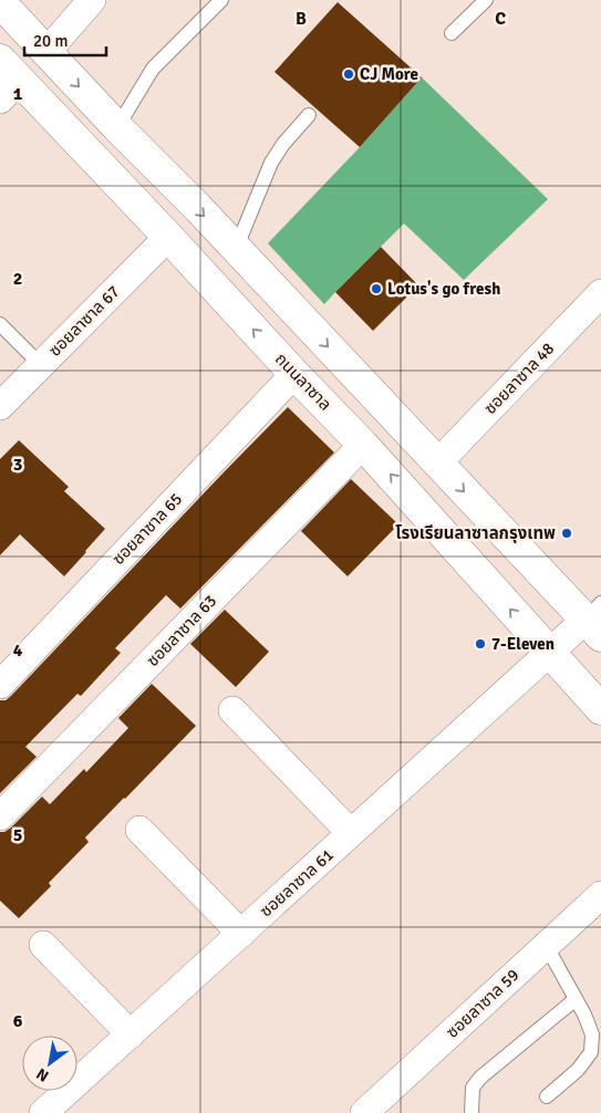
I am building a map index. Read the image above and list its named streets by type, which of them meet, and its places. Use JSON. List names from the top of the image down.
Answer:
{
  "streets": {
    "street": [
      "ซอยลาซาล 67",
      "ซอยลาซาล 48",
      "ถนนลาซาล",
      "ซอยลาซาล 65",
      "ซอยลาซาล 63",
      "ซอยลาซาล 61",
      "ซอยลาซาล 59"
    ]
  },
  "crossings": [
    ["ซอยลาซาล 67", "ถนนลาซาล"],
    ["ถนนลาซาล", "ซอยลาซาล 65"],
    ["ถนนลาซาล", "ซอยลาซาล 63"],
    ["ถนนลาซาล", "ซอยลาซาล 61"]
  ],
  "places": [
    "CJ More",
    "Lotus's go fresh",
    "โรงเรียนลาซาลกรุงเทพ",
    "7-Eleven"
  ],
  "scale_bar": "20 m",
  "north": "bottom left",
  "grid": {
    "columns": ["B", "C"],
    "rows": [
      "1",
      "2",
      "3",
      "4",
      "5",
      "6"
    ]
  }
}
